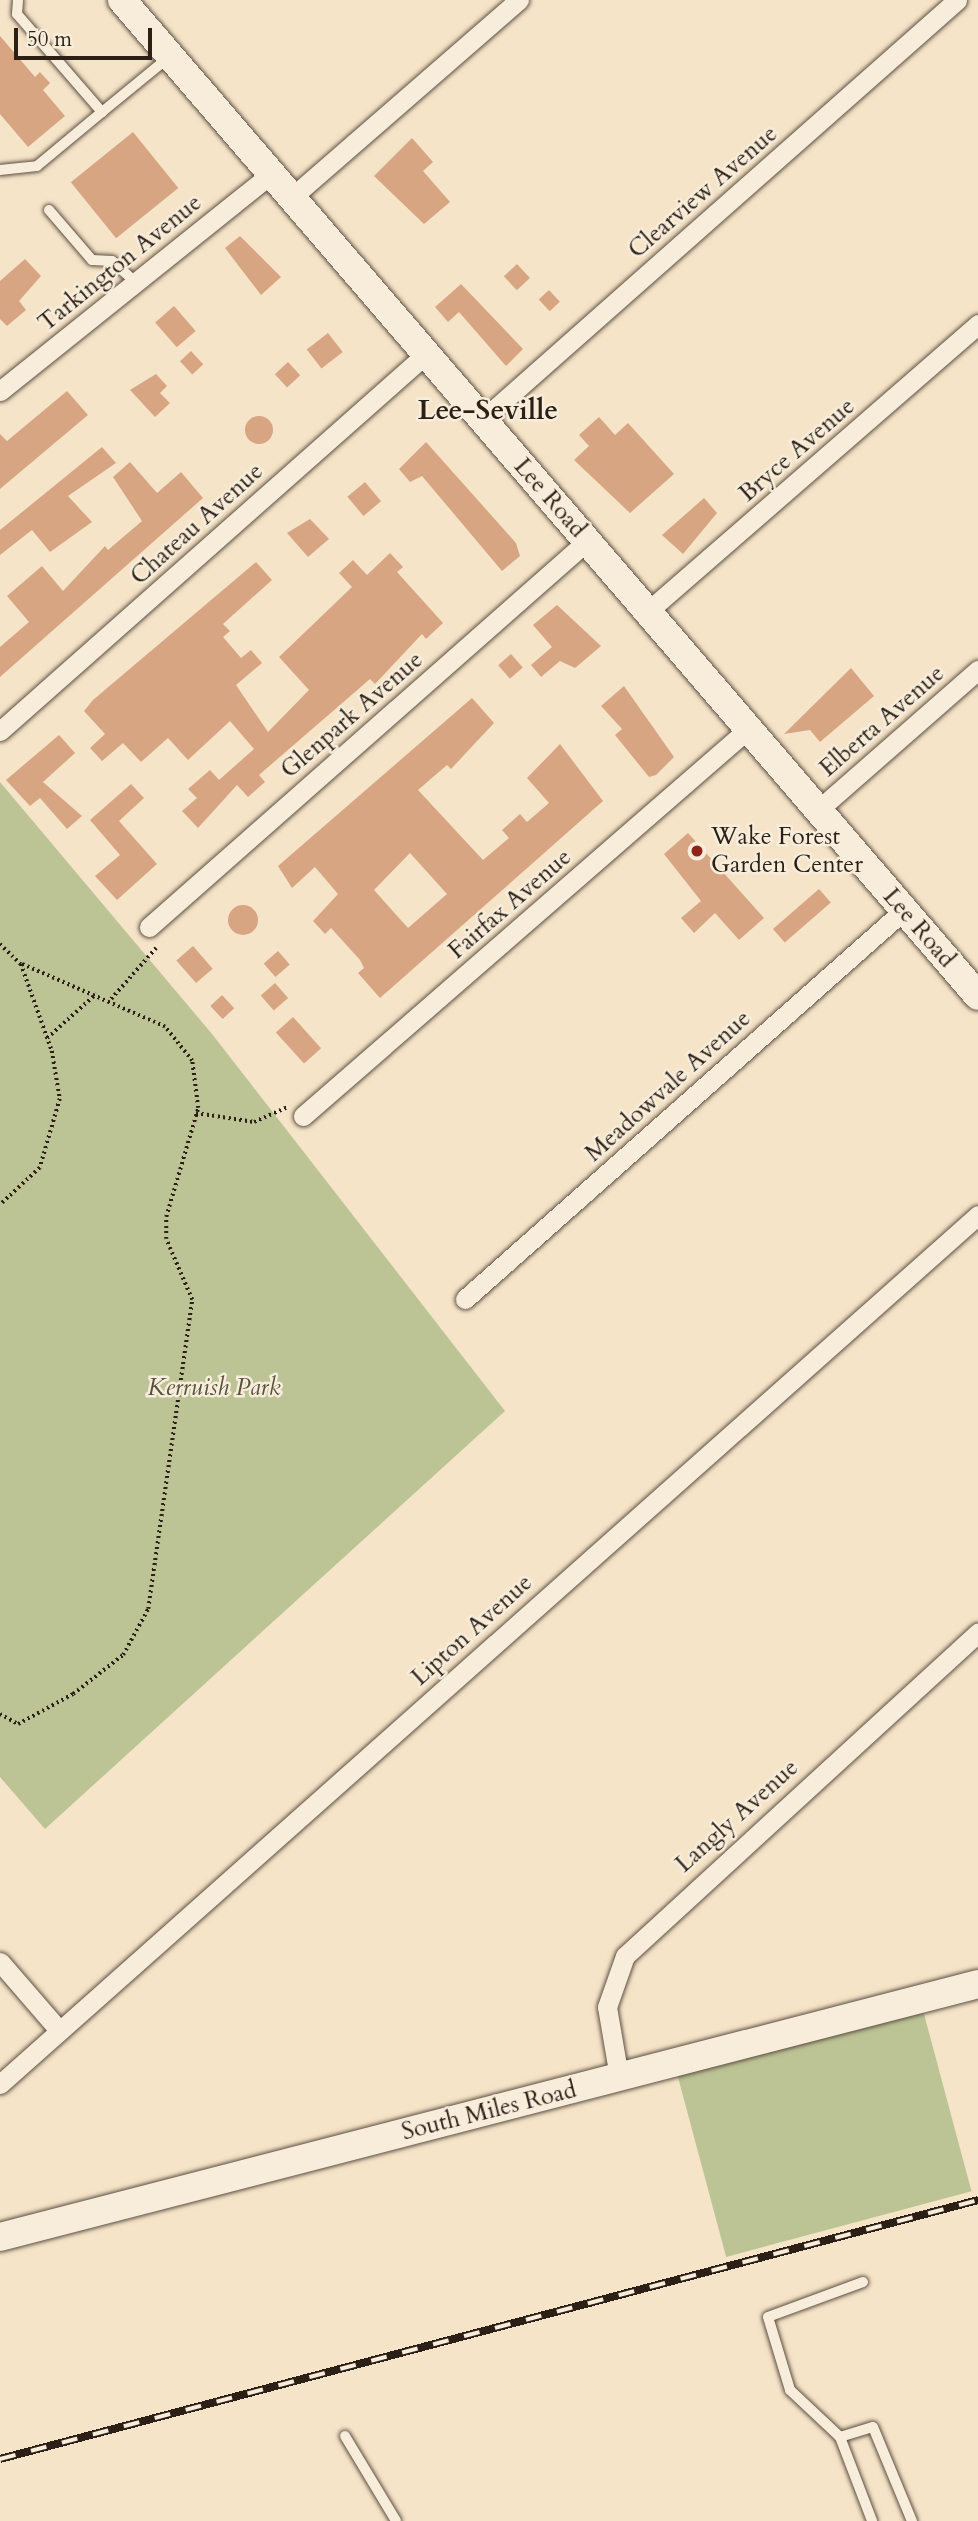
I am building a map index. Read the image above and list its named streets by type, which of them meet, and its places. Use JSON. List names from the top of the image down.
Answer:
{
  "streets": {
    "main road": ["Lee Road", "South Miles Road"],
    "street": [
      "Clearview Avenue",
      "Tarkington Avenue",
      "Bryce Avenue",
      "Chateau Avenue",
      "Glenpark Avenue",
      "Elberta Avenue",
      "Fairfax Avenue",
      "Meadowvale Avenue",
      "Lipton Avenue",
      "Langly Avenue"
    ]
  },
  "crossings": [
    ["Clearview Avenue", "Lee Road"],
    ["Tarkington Avenue", "Lee Road"],
    ["Bryce Avenue", "Lee Road"],
    ["Lee Road", "Chateau Avenue"],
    ["Lee Road", "Glenpark Avenue"],
    ["Lee Road", "Elberta Avenue"],
    ["Lee Road", "Fairfax Avenue"],
    ["Lee Road", "Meadowvale Avenue"],
    ["Langly Avenue", "South Miles Road"]
  ],
  "districts": ["Lee-Seville"],
  "parks": ["Kerruish Park"],
  "places": ["Wake Forest Garden Center"],
  "scale_bar": "50 m"
}
